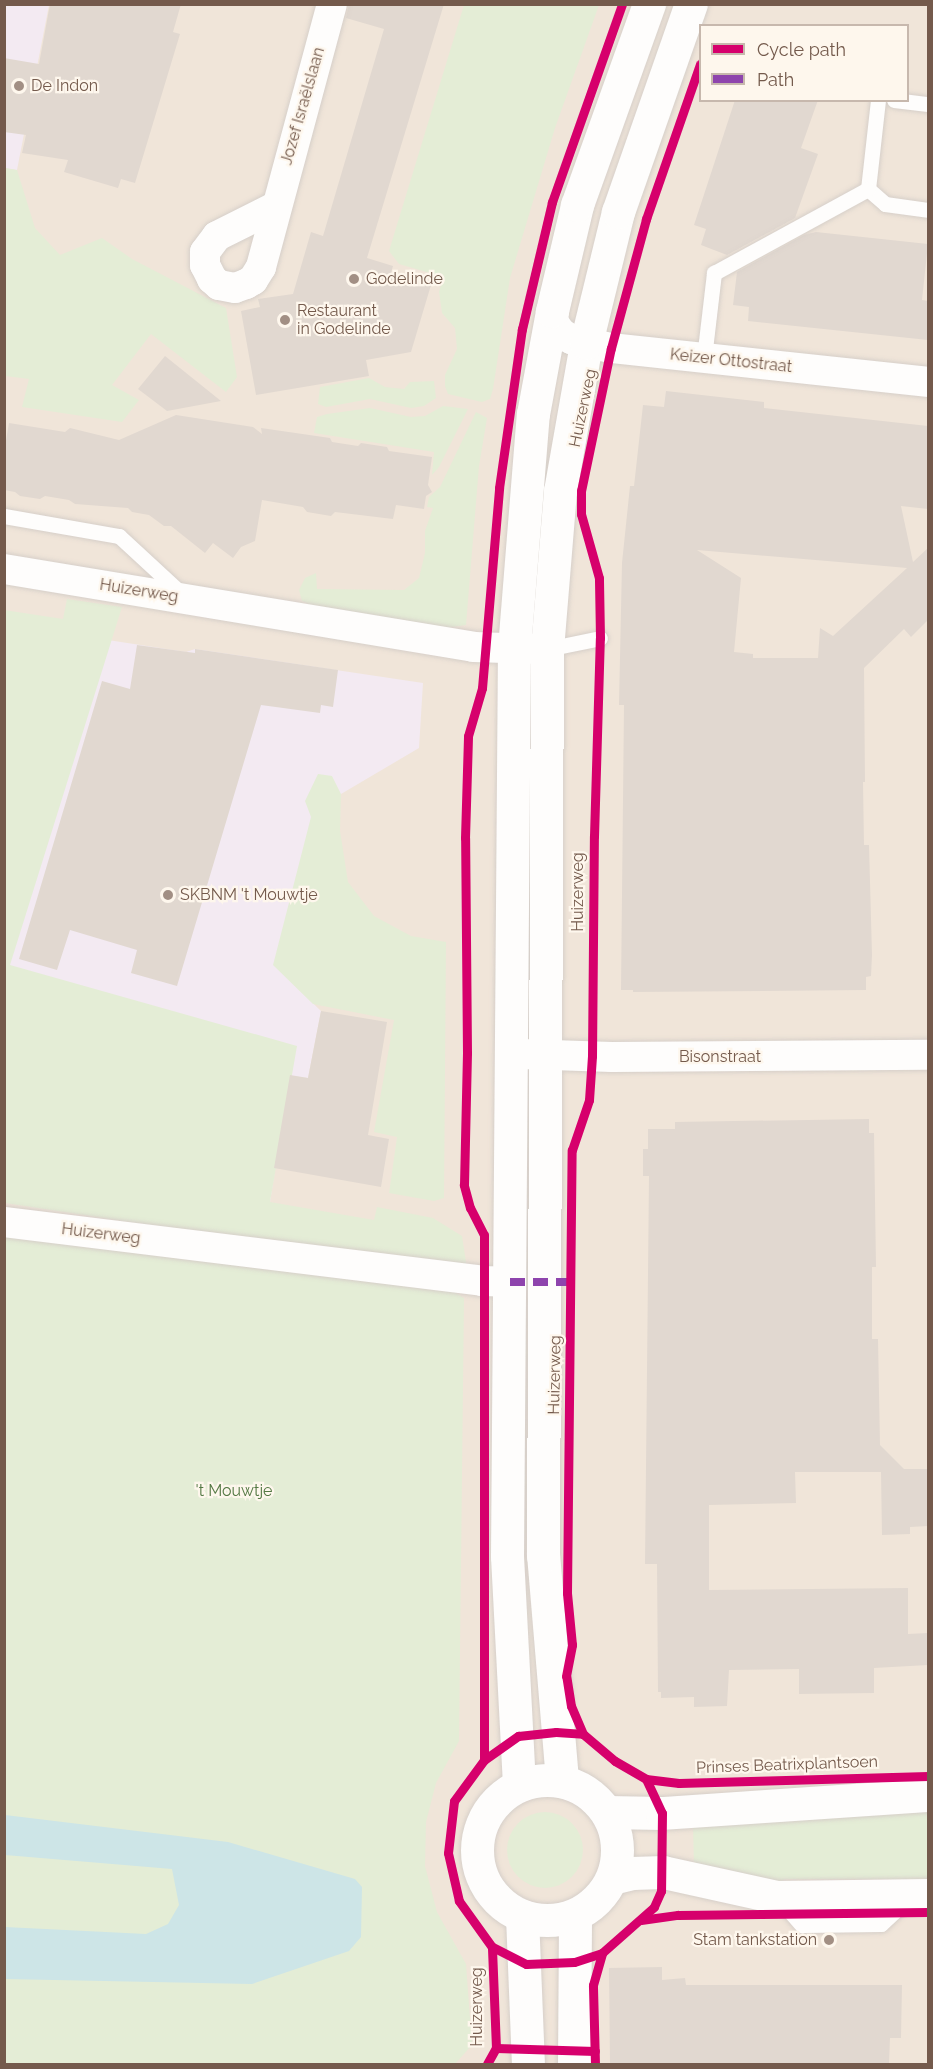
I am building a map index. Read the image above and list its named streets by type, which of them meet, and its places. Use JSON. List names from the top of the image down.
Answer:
{
  "streets": {
    "main road": ["Huizerweg"],
    "street": ["Jozef Israëlslaan", "Keizer Ottostraat", "Bisonstraat"],
    "cycle path": ["Prinses Beatrixplantsoen"]
  },
  "crossings": [
    ["Keizer Ottostraat", "Huizerweg"],
    ["Huizerweg", "Bisonstraat"]
  ],
  "parks": ["'t Mouwtje"],
  "places": [
    "De Indon",
    "Godelinde",
    "Restaurant in Godelinde",
    "SKBNM 't Mouwtje",
    "Stam tankstation"
  ],
  "legend": ["Cycle path", "Path"]
}
